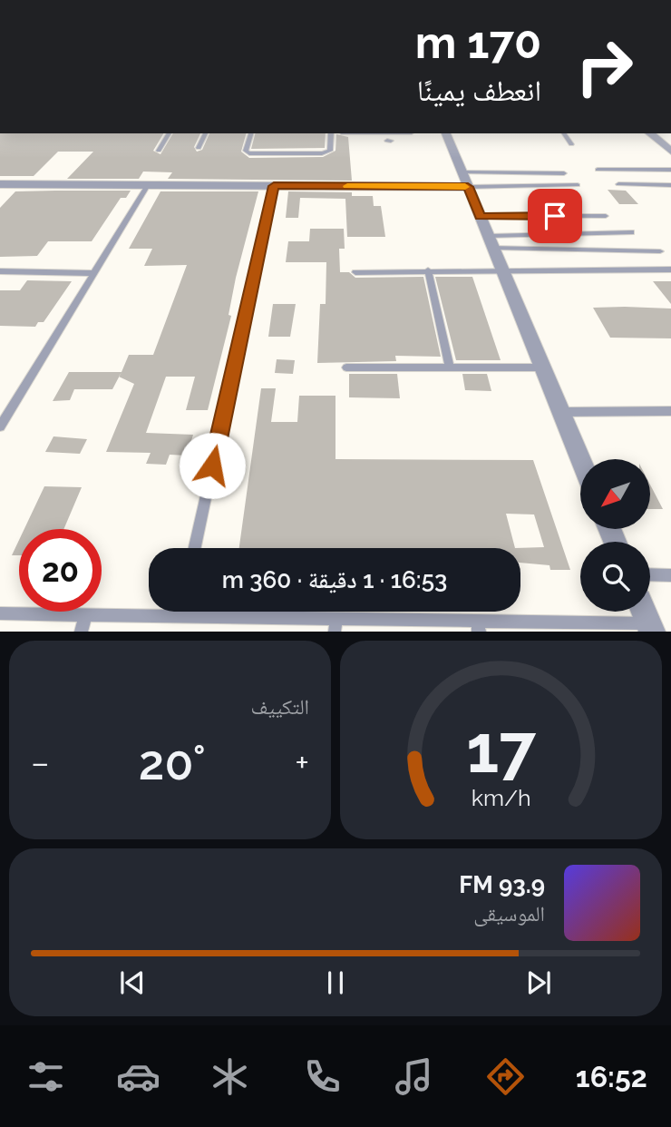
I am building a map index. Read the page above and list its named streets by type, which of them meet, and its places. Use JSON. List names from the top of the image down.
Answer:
{
  "north": "bottom left",
  "page": {
    "turn": ["170 m", "انعطف يمينًا"],
    "limit": "20",
    "trip": "16:53 · 1 دقيقة · 360 m",
    "tile": "التكييف",
    "heat": ["−", "20°", "+"],
    "song": ["93.9 FM", "الموسيقى"],
    "tabs": "16:52",
    "gauge": ["17", "km/h"]
  }
}
